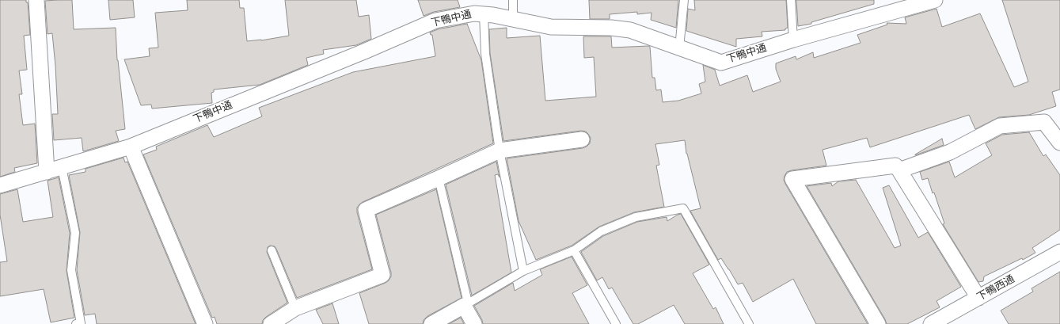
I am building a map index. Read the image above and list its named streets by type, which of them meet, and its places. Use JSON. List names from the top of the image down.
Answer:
{
  "streets": {
    "street": ["下鴨中通", "下鴨西通"]
  }
}
